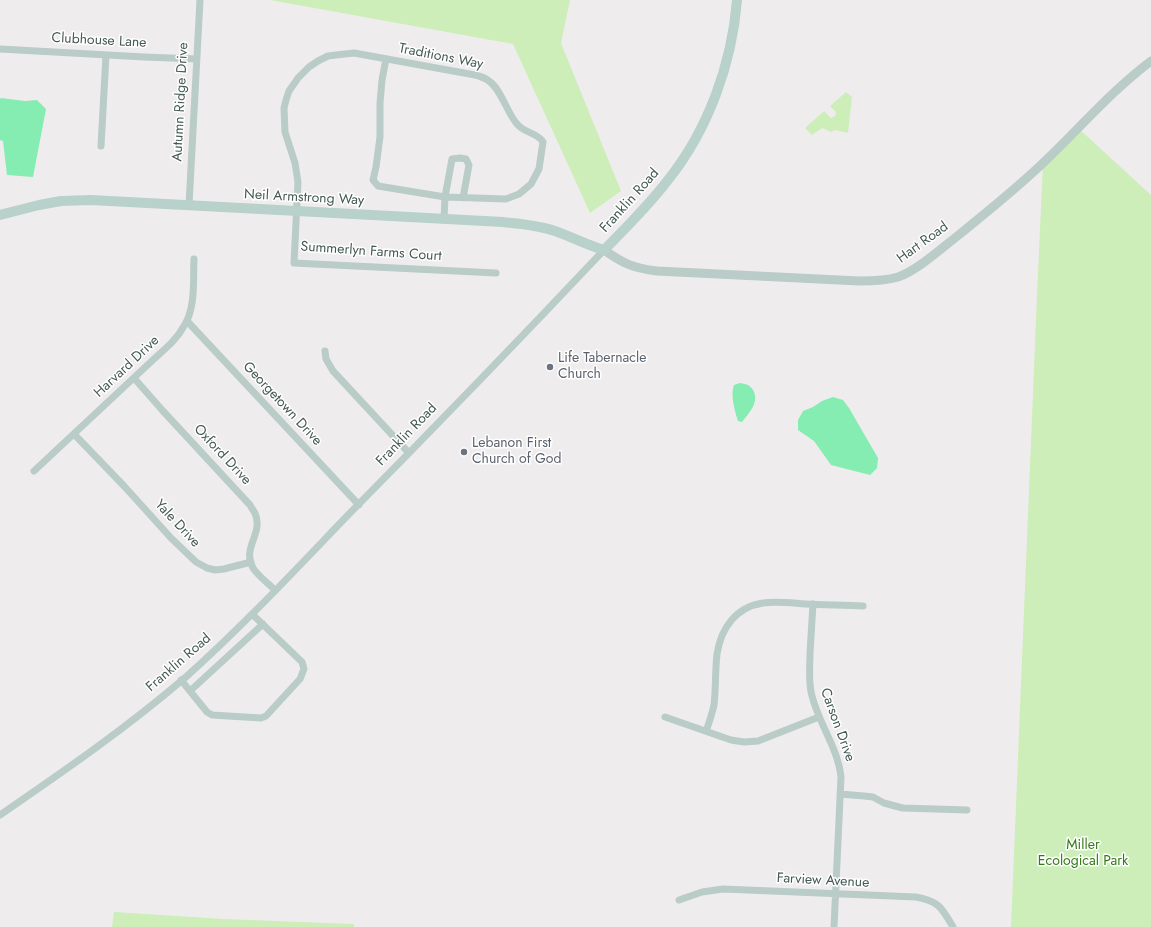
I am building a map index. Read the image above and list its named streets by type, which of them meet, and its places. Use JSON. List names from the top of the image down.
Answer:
{
  "streets": {
    "main road": ["Neil Armstrong Way", "Franklin Road"],
    "street": [
      "Clubhouse Lane",
      "Traditions Way",
      "Autumn Ridge Drive",
      "Hart Road",
      "Summerlyn Farms Court",
      "Harvard Drive",
      "Georgetown Drive",
      "Oxford Drive",
      "Yale Drive",
      "Carson Drive",
      "Farview Avenue"
    ]
  },
  "crossings": [
    ["Clubhouse Lane", "Autumn Ridge Drive"],
    ["Traditions Way", "Neil Armstrong Way"],
    ["Traditions Way", "Summerlyn Farms Court"],
    ["Autumn Ridge Drive", "Neil Armstrong Way"],
    ["Neil Armstrong Way", "Franklin Road"],
    ["Neil Armstrong Way", "Hart Road"],
    ["Neil Armstrong Way", "Summerlyn Farms Court"],
    ["Franklin Road", "Hart Road"],
    ["Franklin Road", "Georgetown Drive"],
    ["Harvard Drive", "Georgetown Drive"],
    ["Harvard Drive", "Oxford Drive"],
    ["Harvard Drive", "Yale Drive"],
    ["Oxford Drive", "Yale Drive"],
    ["Carson Drive", "Farview Avenue"]
  ],
  "parks": ["Miller Ecological Park"],
  "places": ["Life Tabernacle Church", "Lebanon First Church of God"]
}
